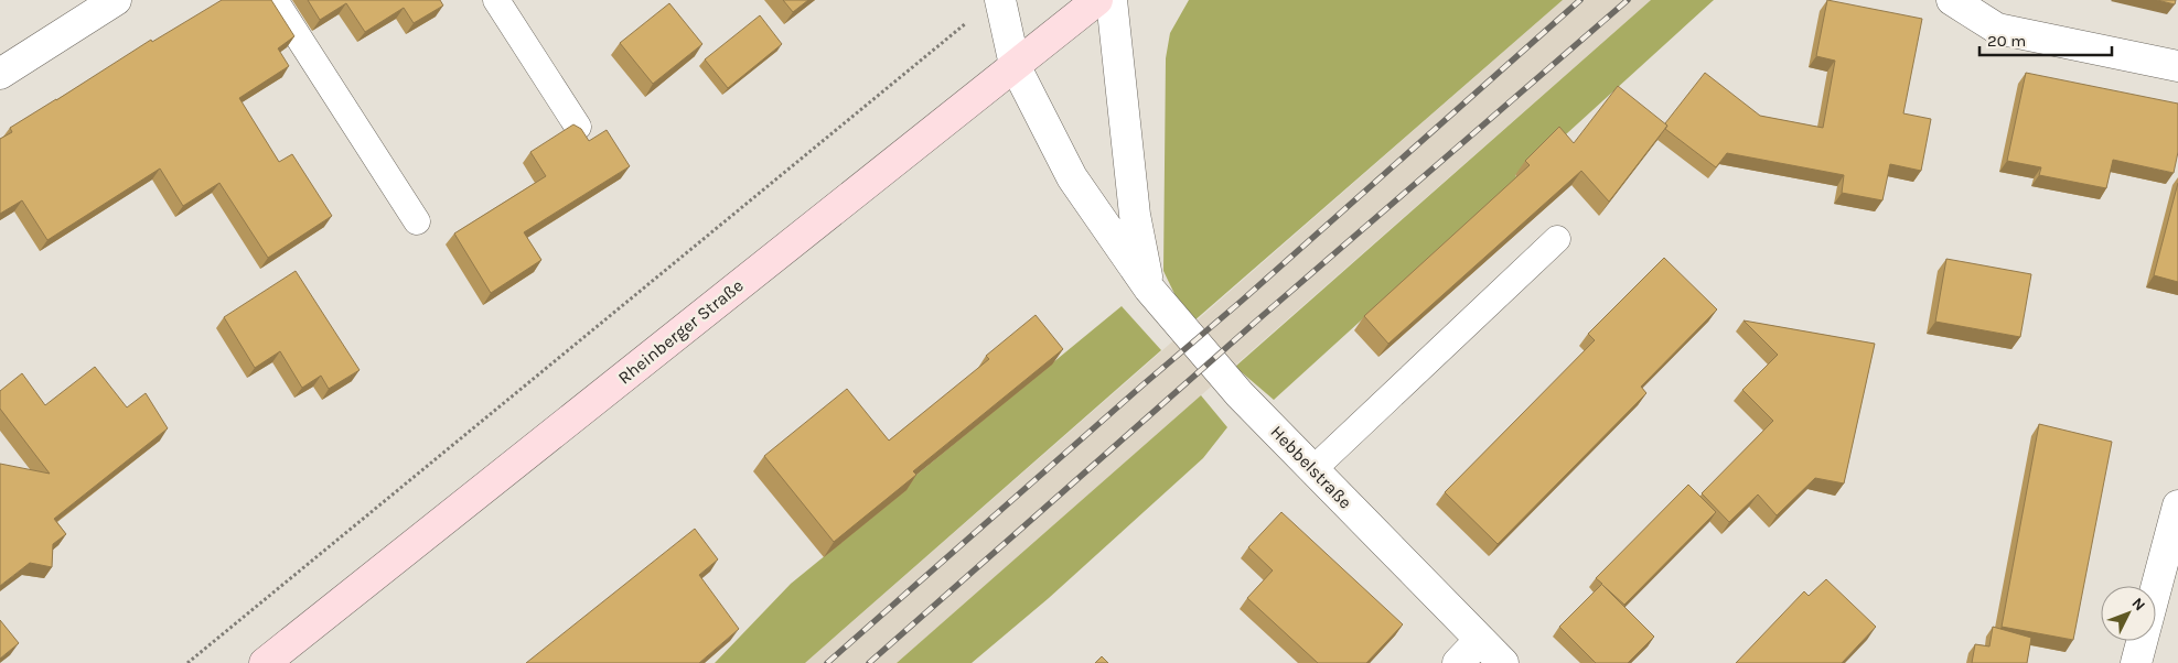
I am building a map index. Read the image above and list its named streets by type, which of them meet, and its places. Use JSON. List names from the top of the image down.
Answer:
{
  "streets": {
    "main road": ["Rheinberger Straße"],
    "street": ["Hebbelstraße"]
  },
  "crossings": [
    ["Rheinberger Straße", "Hebbelstraße"]
  ],
  "scale_bar": "20 m",
  "north": "top right"
}
